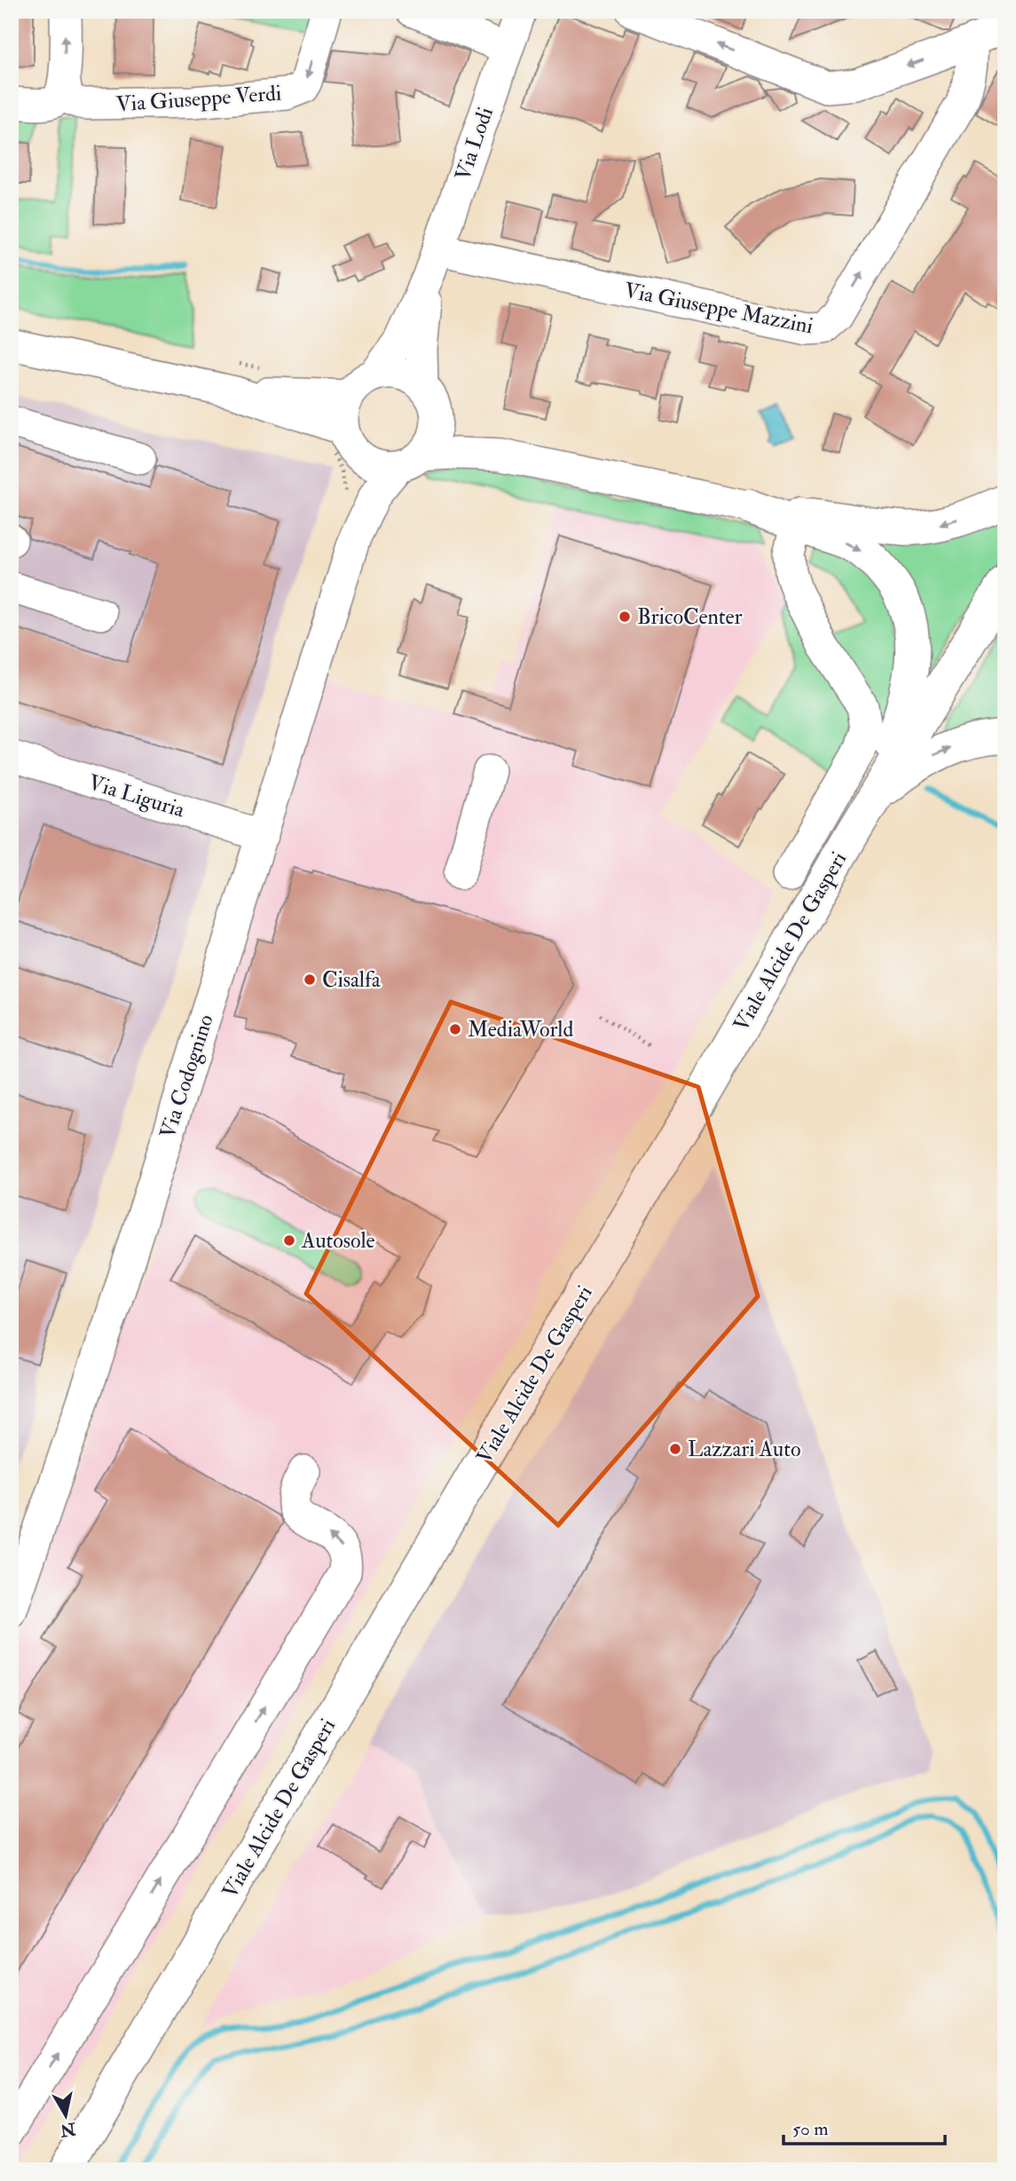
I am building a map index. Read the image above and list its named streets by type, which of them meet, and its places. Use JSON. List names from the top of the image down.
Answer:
{
  "streets": {
    "main road": ["Viale Alcide De Gasperi"],
    "street": [
      "Via Giuseppe Verdi",
      "Via Lodi",
      "Via Giuseppe Mazzini",
      "Via Liguria",
      "Via Codognino"
    ]
  },
  "crossings": [
    ["Via Lodi", "Via Giuseppe Mazzini"],
    ["Via Lodi", "Via Codognino"],
    ["Via Liguria", "Via Codognino"]
  ],
  "one_way": ["Via Giuseppe Verdi", "Via Giuseppe Mazzini"],
  "places": [
    "BricoCenter",
    "Cisalfa",
    "MediaWorld",
    "Autosole",
    "Lazzari Auto"
  ],
  "scale_bar": "50 m",
  "north": "bottom"
}
